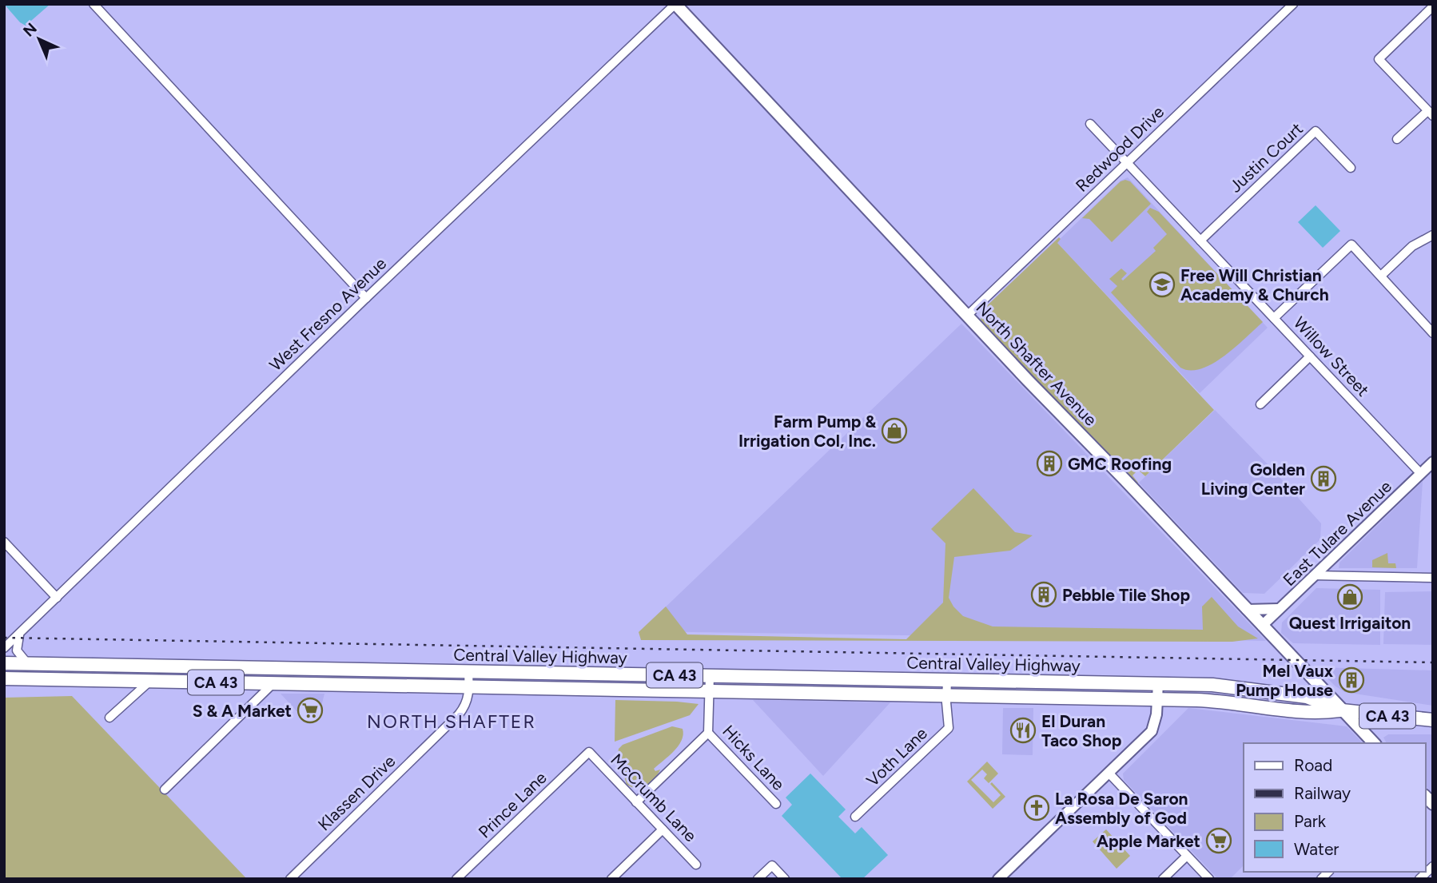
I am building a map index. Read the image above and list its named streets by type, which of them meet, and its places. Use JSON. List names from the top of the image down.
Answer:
{
  "streets": {
    "main road": ["North Shafter Avenue", "Central Valley Highway", "CA 43"],
    "street": [
      "Redwood Drive",
      "Justin Court",
      "West Fresno Avenue",
      "Willow Street",
      "East Tulare Avenue",
      "Voth Lane",
      "Hicks Lane",
      "Klassen Drive",
      "McCrumb Lane",
      "Prince Lane"
    ]
  },
  "crossings": [
    ["Redwood Drive", "Willow Street"],
    ["Redwood Drive", "North Shafter Avenue"],
    ["Justin Court", "Willow Street"],
    ["West Fresno Avenue", "North Shafter Avenue"],
    ["Willow Street", "East Tulare Avenue"],
    ["North Shafter Avenue", "East Tulare Avenue"],
    ["North Shafter Avenue", "Central Valley Highway"],
    ["Central Valley Highway", "Voth Lane"],
    ["Central Valley Highway", "Klassen Drive"],
    ["McCrumb Lane", "Prince Lane"]
  ],
  "districts": ["NORTH SHAFTER"],
  "places": {
    "school or university": ["Free Will Christian Academy & Church"],
    "shop": ["Farm Pump & Irrigation Col, Inc.", "Quest Irrigaiton"],
    "building": [
      "GMC Roofing",
      "Golden Living Center",
      "Pebble Tile Shop",
      "Mel Vaux Pump House"
    ],
    "supermarket": ["S & A Market", "Apple Market"],
    "restaurant": ["El Duran Taco Shop"],
    "church": ["La Rosa De Saron Assembly of God"]
  },
  "legend": [
    "Road",
    "Railway",
    "Park",
    "Water"
  ],
  "north": "top left"
}
